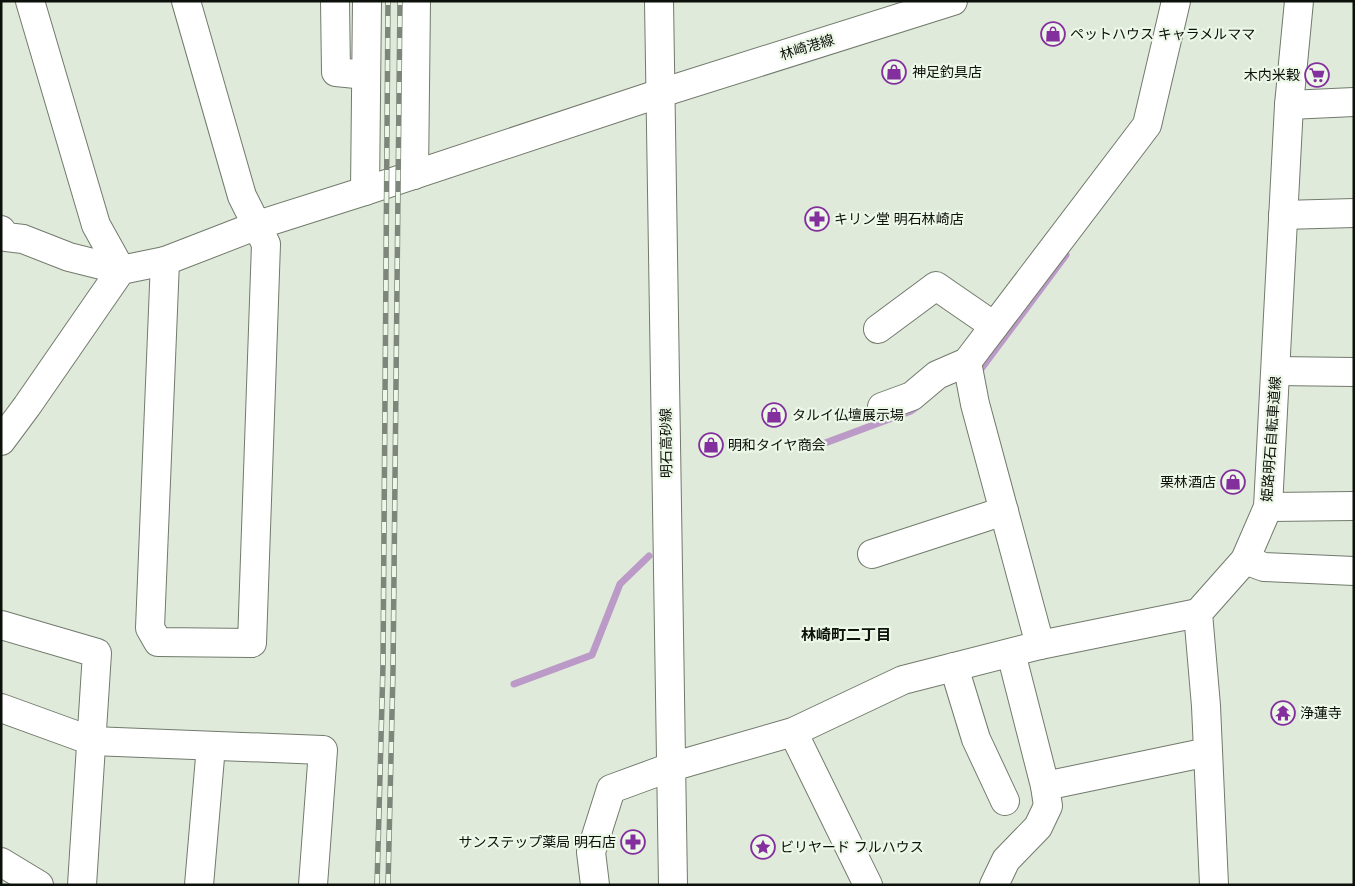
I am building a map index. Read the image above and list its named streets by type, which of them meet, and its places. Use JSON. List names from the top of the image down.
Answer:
{
  "streets": {
    "street": ["林崎港線", "姫路明石自転車道線", "明石高砂線"]
  },
  "crossings": [
    ["林崎港線", "明石高砂線"]
  ],
  "districts": ["林崎町二丁目"],
  "places": {
    "shop": [
      "ペットハウス キャラメルママ",
      "神足釣具店",
      "タルイ仏壇展示場",
      "明和タイヤ商会",
      "栗林酒店"
    ],
    "supermarket": ["木内米穀"],
    "pharmacy": ["キリン堂 明石林崎店", "サンステップ薬局 明石店"],
    "temple": ["浄蓮寺"],
    "place": ["ビリヤード フルハウス"]
  }
}
